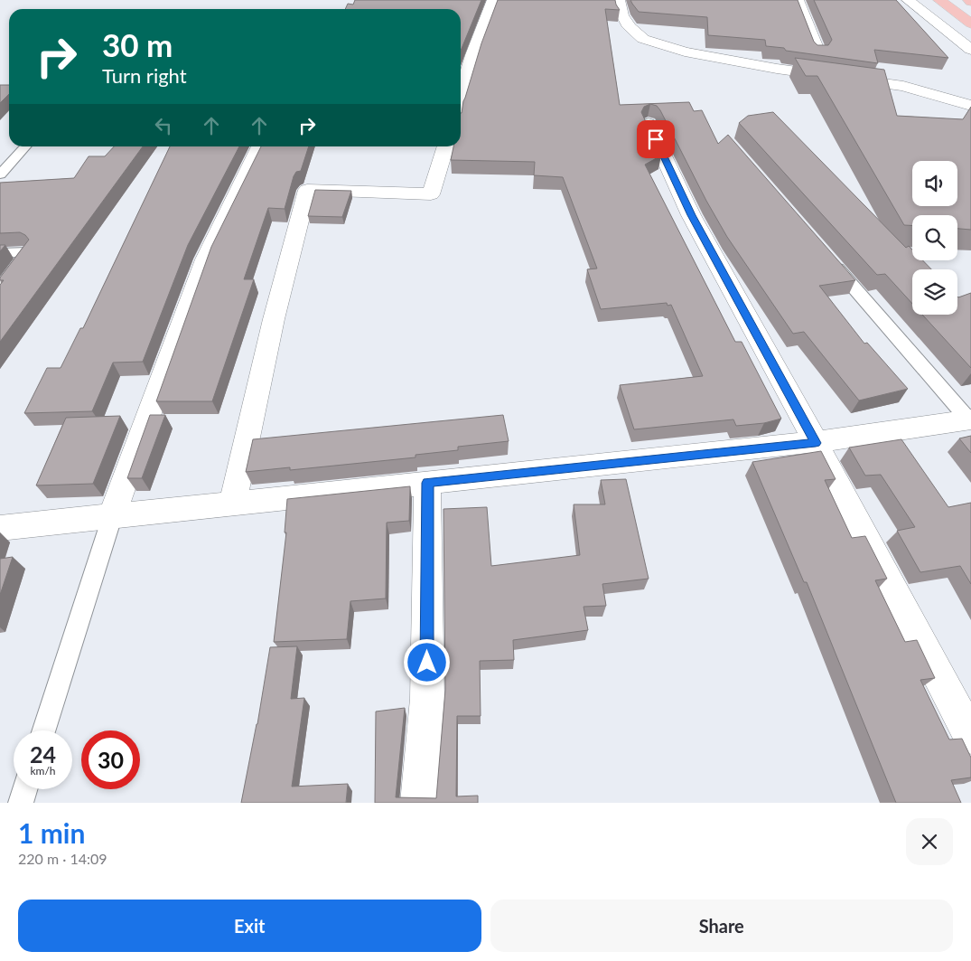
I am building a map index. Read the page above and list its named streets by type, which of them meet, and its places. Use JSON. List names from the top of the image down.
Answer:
{
  "page": {
    "turn": ["30 m", "Turn right"],
    "speed": "24 km/h",
    "limit": "30",
    "heading": ["1 min", "220 m · 14:09"],
    "buttons": ["Exit", "Share"]
  }
}
